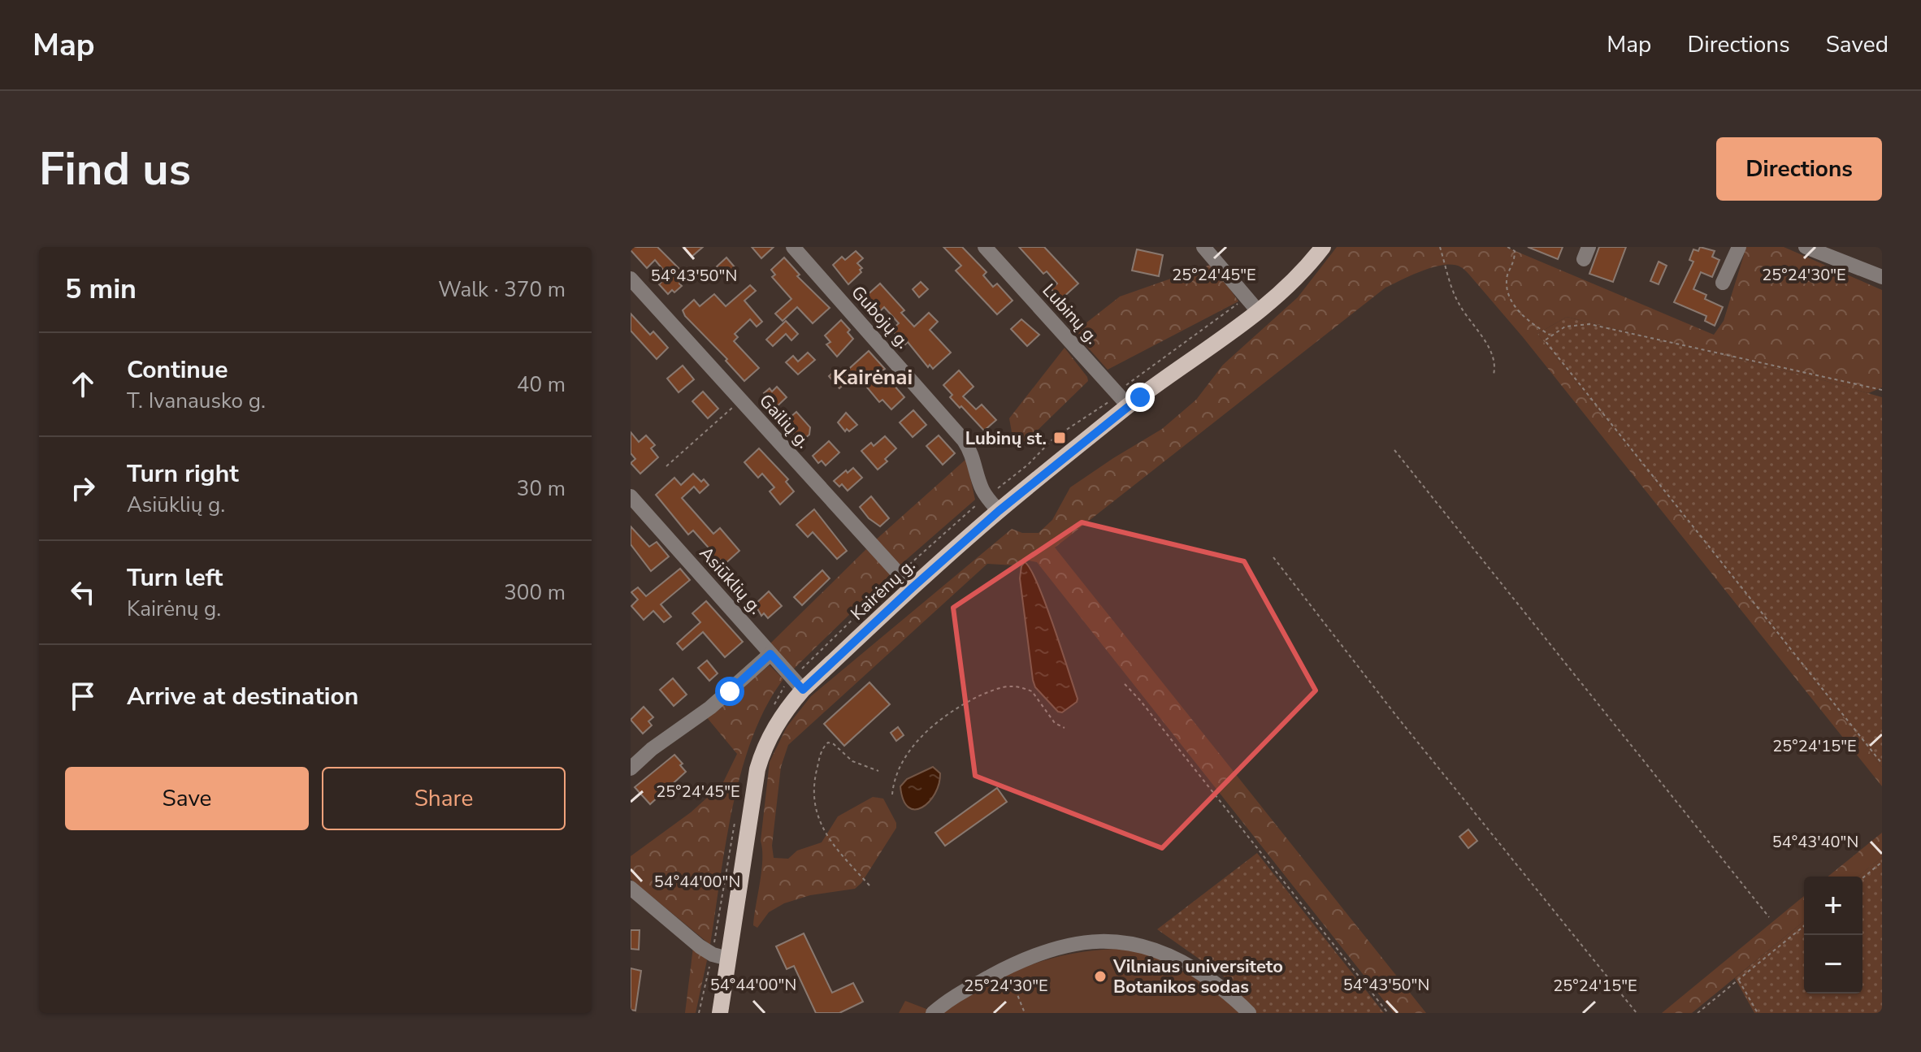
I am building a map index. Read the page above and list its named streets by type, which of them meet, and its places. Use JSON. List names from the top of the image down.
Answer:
{
  "streets": {
    "main road": ["Kairėnų g."],
    "street": [
      "Lubinų g.",
      "Gubojų g.",
      "Gailių g.",
      "Asiūklių g."
    ]
  },
  "crossings": [
    ["Lubinų g.", "Kairėnų g."],
    ["Gubojų g.", "Kairėnų g."],
    ["Gailių g.", "Kairėnų g."],
    ["Asiūklių g.", "Kairėnų g."]
  ],
  "districts": ["Kairėnai"],
  "places": {
    "transit": ["Lubinų st."],
    "other": ["Vilniaus universiteto Botanikos sodas"]
  },
  "page": {
    "header": "Map",
    "nav": ["Map", "Directions", "Saved"],
    "buttons": [
      "Directions",
      ["Save", "Share"]
    ],
    "title": "Find us",
    "heading": ["5 min", "Walk · 370 m"],
    "list": [
      ["Continue", "T. Ivanausko g.", "40 m"],
      ["Turn right", "Asiūklių g.", "30 m"],
      ["Turn left", "Kairėnų g.", "300 m"],
      "Arrive at destination"
    ],
    "map_buttons": ["+", "−"]
  },
  "coordinates": [
    "25°24'45\"E",
    "25°24'30\"E",
    "54°43'50\"N",
    "25°24'15\"E",
    "54°43'40\"N",
    "54°44'00\"N"
  ]
}
